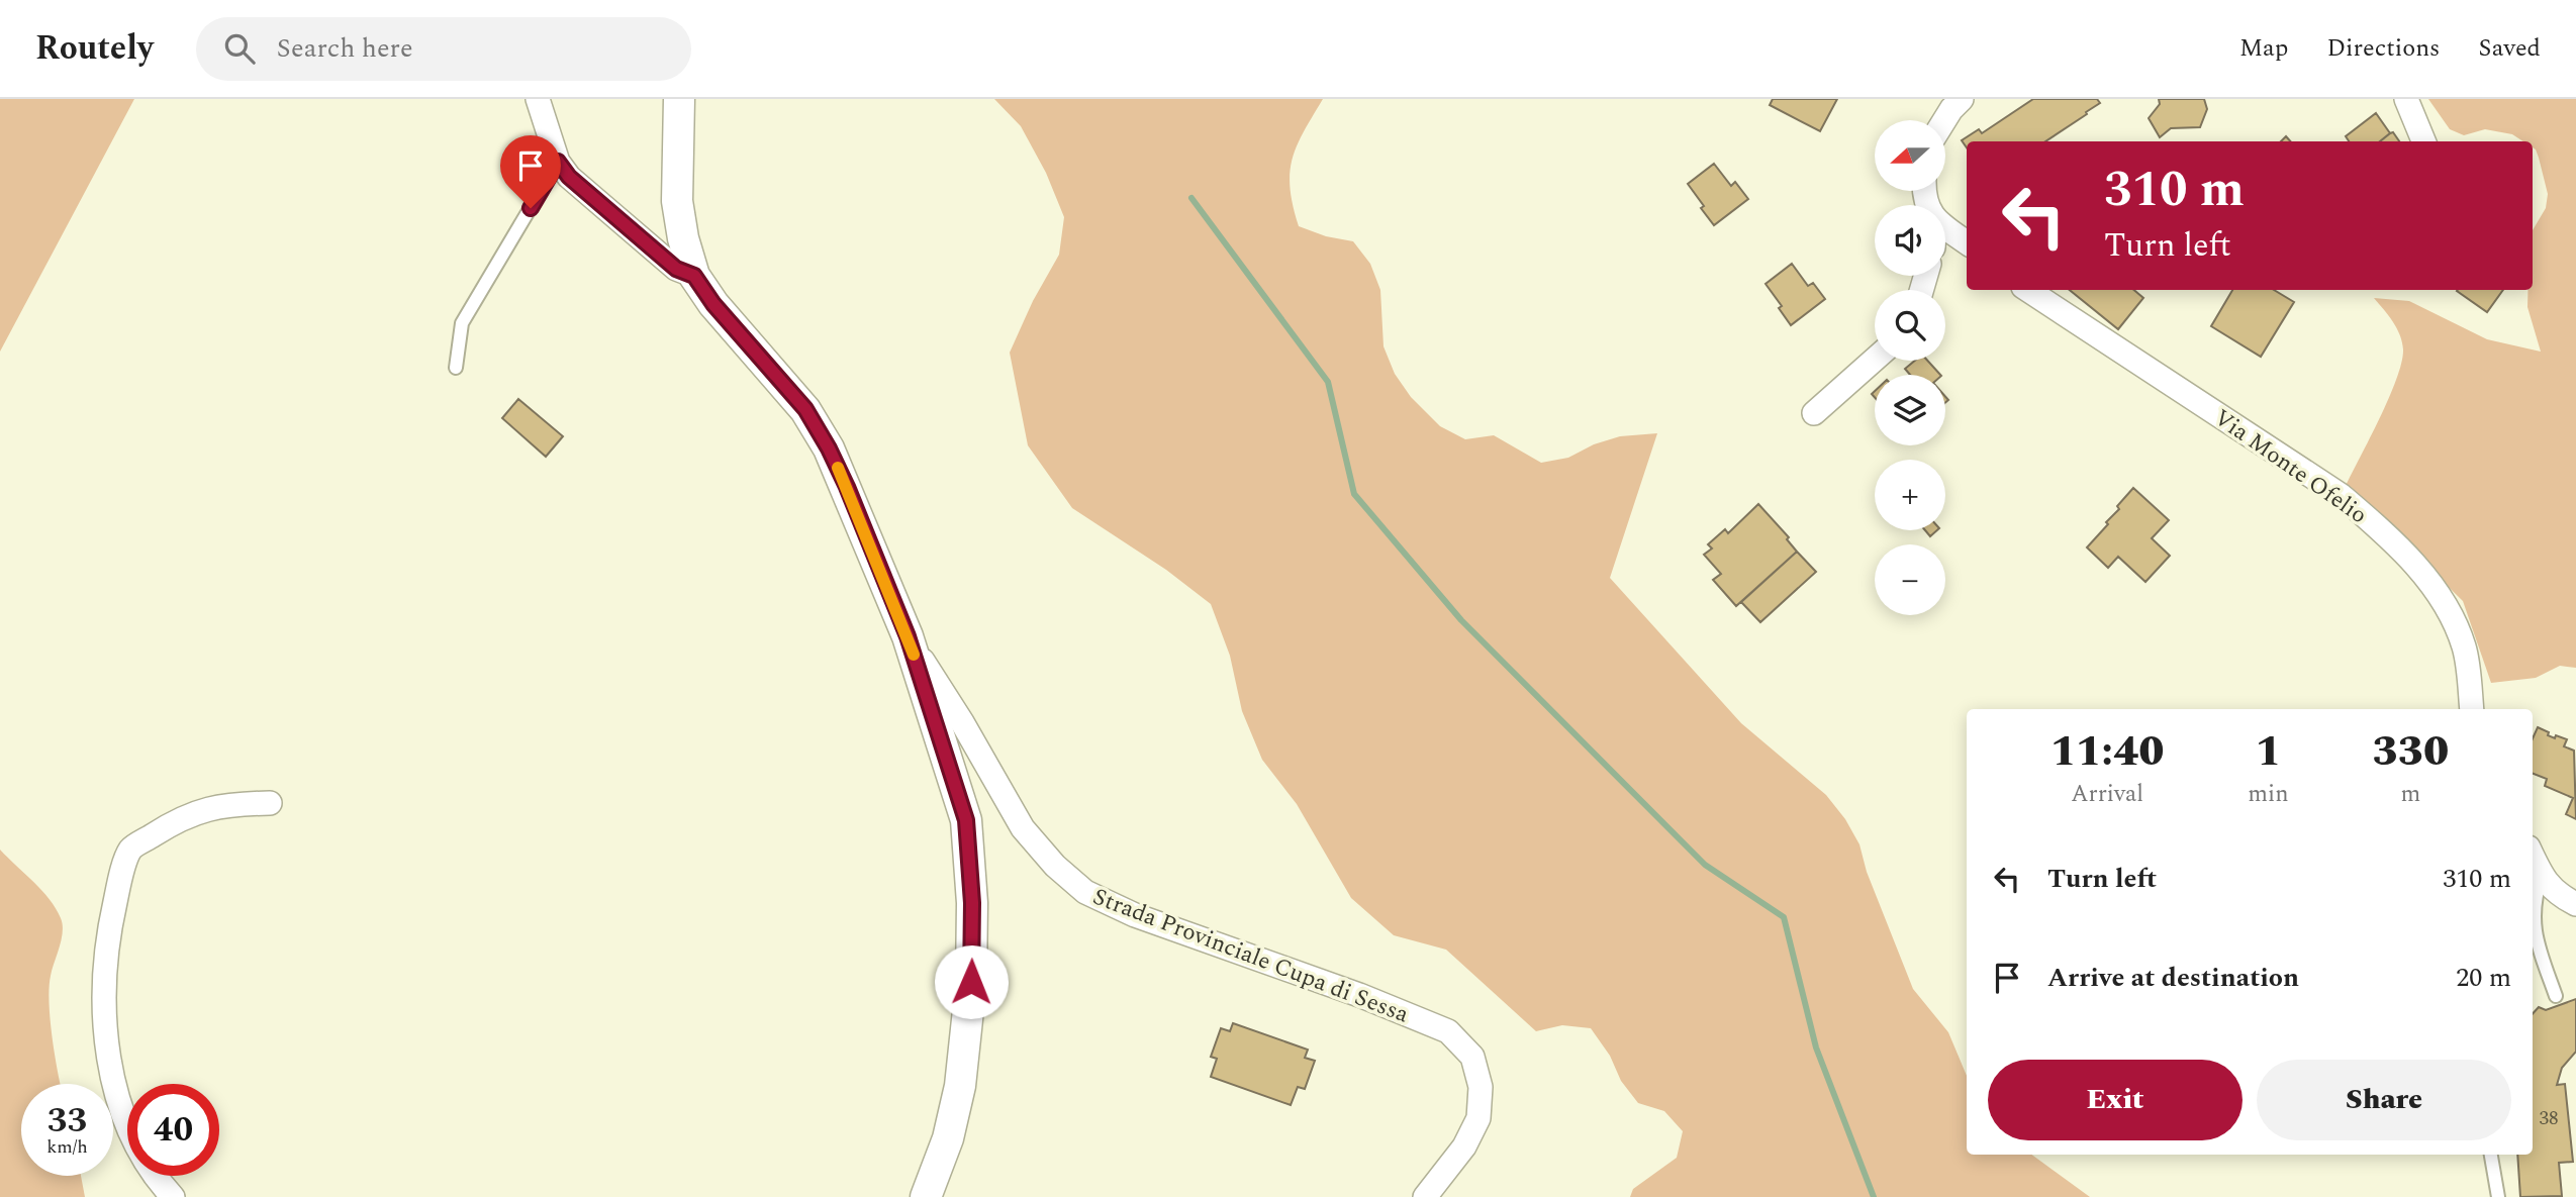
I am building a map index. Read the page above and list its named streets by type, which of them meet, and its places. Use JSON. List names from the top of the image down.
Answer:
{
  "streets": {
    "street": ["Via Monte Ofelio", "Strada Provinciale Cupa di Sessa"]
  },
  "house_numbers": ["38"],
  "north": "left",
  "page": {
    "header": "Routely",
    "search": "Search here",
    "nav": ["Map", "Directions", "Saved"],
    "map_buttons": ["+", "−"],
    "turn": ["310 m", "Turn left"],
    "eta": [
      "11:40",
      "Arrival",
      "1",
      "min",
      "330",
      "m"
    ],
    "list": [
      {
        "name": "Turn left",
        "value": "310 m"
      },
      {
        "name": "Arrive at destination",
        "value": "20 m"
      }
    ],
    "buttons": ["Exit", "Share"],
    "speed": "33 km/h",
    "limit": "40"
  }
}
